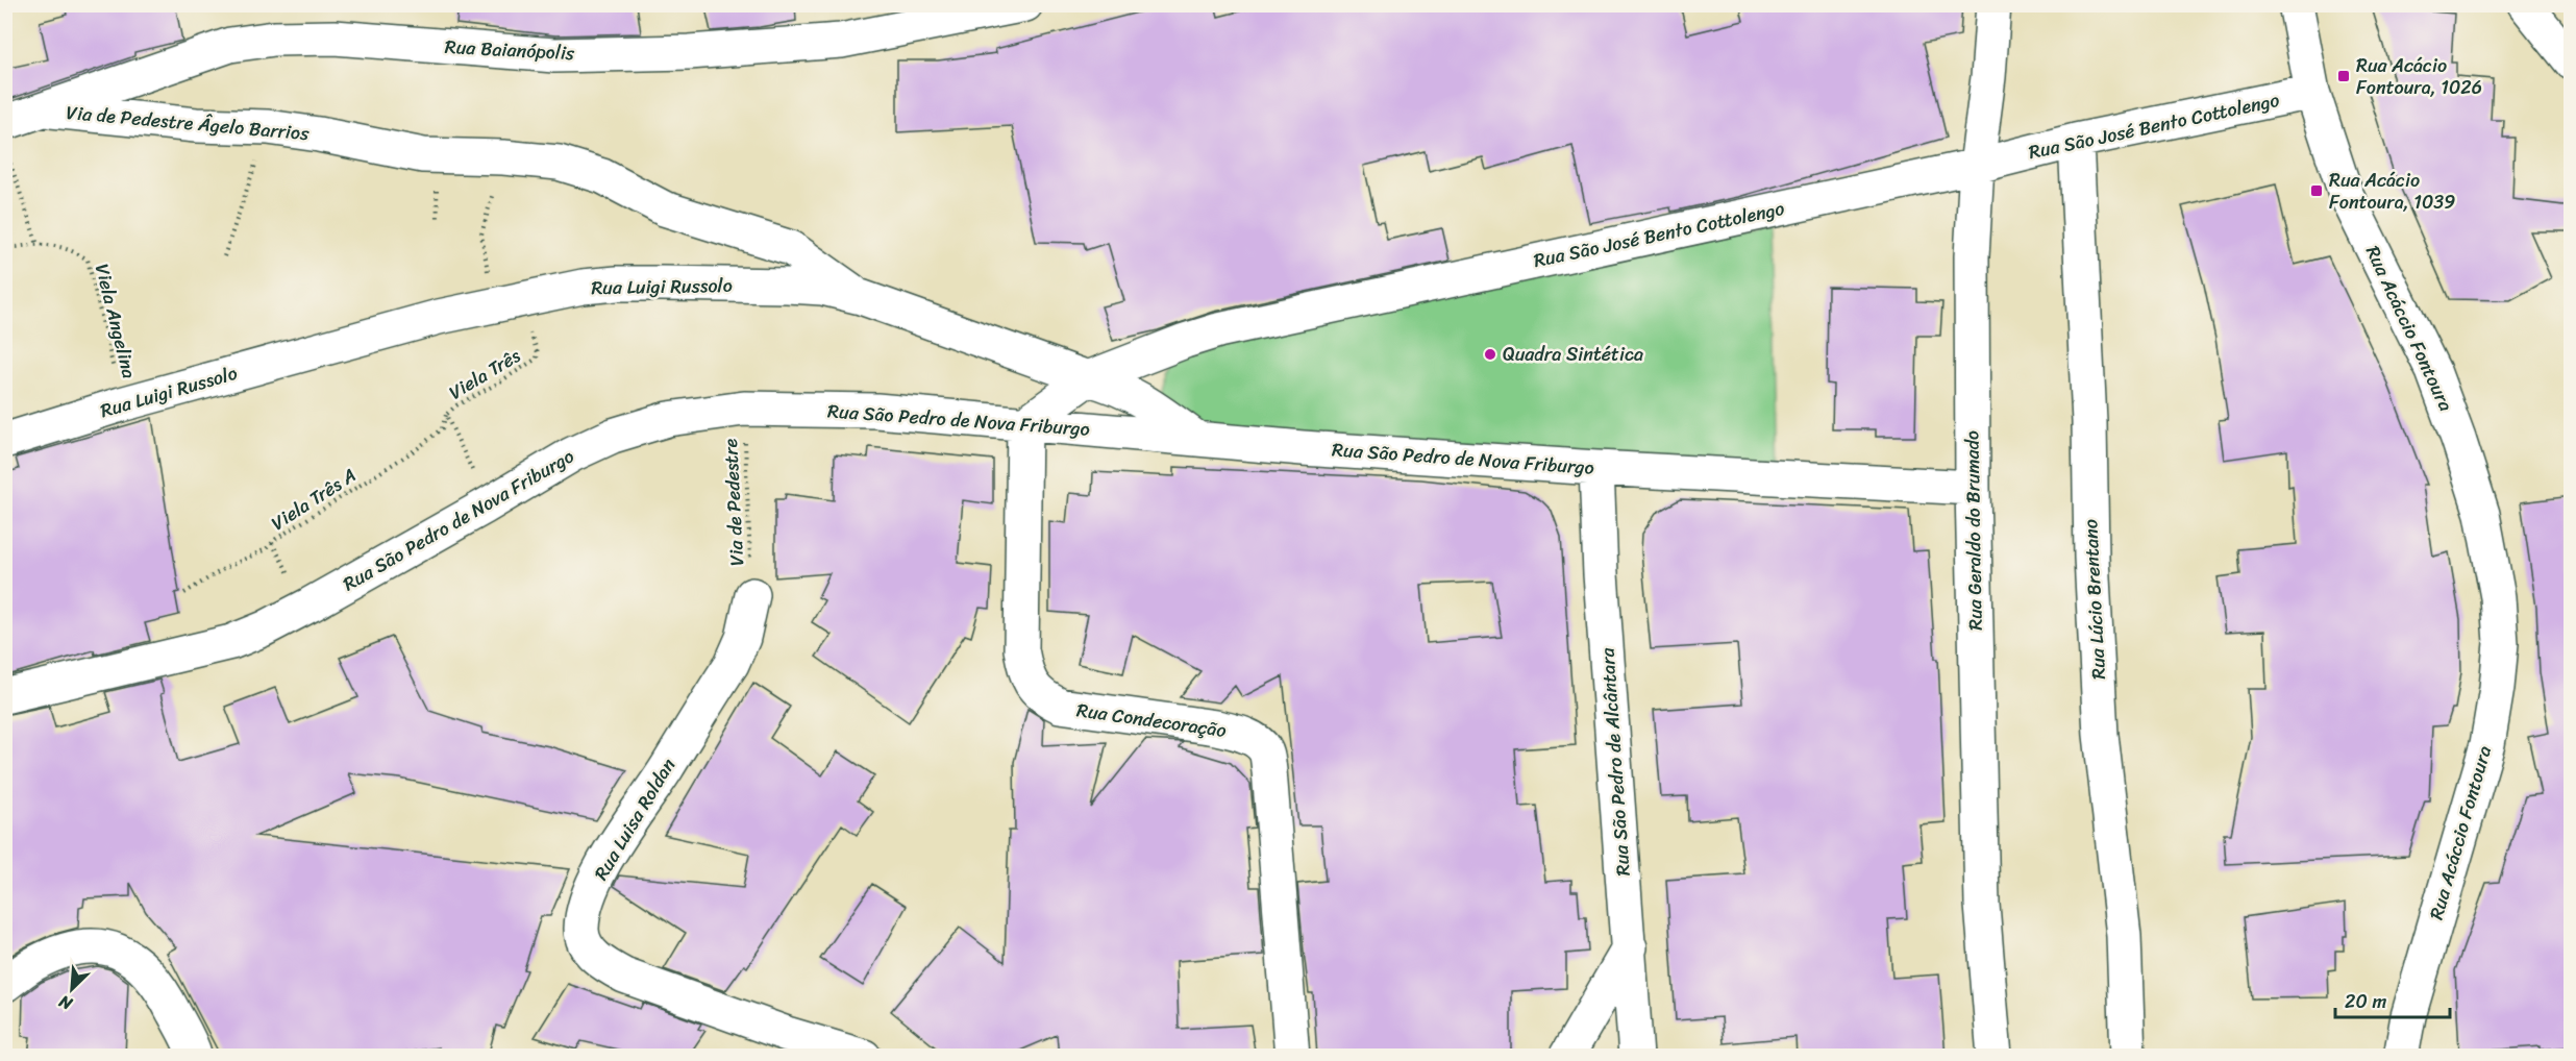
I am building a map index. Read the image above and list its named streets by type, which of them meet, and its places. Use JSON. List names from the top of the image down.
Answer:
{
  "streets": {
    "street": [
      "Rua Baianópolis",
      "Via de Pedestre Âgelo Barrios",
      "Rua São José Bento Cottolengo",
      "Rua Luigi Russolo",
      "Rua Acáccio Fontoura",
      "Rua São Pedro de Nova Friburgo",
      "Rua Geraldo do Brumado",
      "Rua Lúcio Brentano",
      "Rua Condecoração",
      "Rua São Pedro de Alcântara",
      "Rua Luisa Roldan"
    ],
    "path": [
      "Viela Angelina",
      "Viela Três",
      "Viela Três A",
      "Via de Pedestre"
    ]
  },
  "crossings": [
    ["Rua Baianópolis", "Via de Pedestre Âgelo Barrios"],
    ["Via de Pedestre Âgelo Barrios", "Rua Luigi Russolo"],
    ["Rua São José Bento Cottolengo", "Rua Luigi Russolo"],
    ["Rua São José Bento Cottolengo", "Rua Acáccio Fontoura"],
    ["Rua São José Bento Cottolengo", "Rua São Pedro de Nova Friburgo"],
    ["Rua São José Bento Cottolengo", "Rua Geraldo do Brumado"],
    ["Rua São José Bento Cottolengo", "Rua Lúcio Brentano"],
    ["Rua São José Bento Cottolengo", "Rua Condecoração"],
    ["Rua Luigi Russolo", "Viela Angelina"],
    ["Rua Luigi Russolo", "Viela Três"],
    ["Rua Luigi Russolo", "Rua São Pedro de Nova Friburgo"],
    ["Viela Três", "Rua São Pedro de Nova Friburgo"],
    ["Viela Três", "Viela Três A"],
    ["Rua São Pedro de Nova Friburgo", "Via de Pedestre"],
    ["Rua São Pedro de Nova Friburgo", "Rua Geraldo do Brumado"],
    ["Rua São Pedro de Nova Friburgo", "Rua Condecoração"],
    ["Rua São Pedro de Nova Friburgo", "Rua São Pedro de Alcântara"],
    ["Via de Pedestre", "Rua Luisa Roldan"]
  ],
  "places": {
    "transit": ["Rua Acácio Fontoura, 1026", "Rua Acácio Fontoura, 1039"],
    "other": ["Quadra Sintética"]
  },
  "scale_bar": "20 m",
  "north": "bottom left"
}
